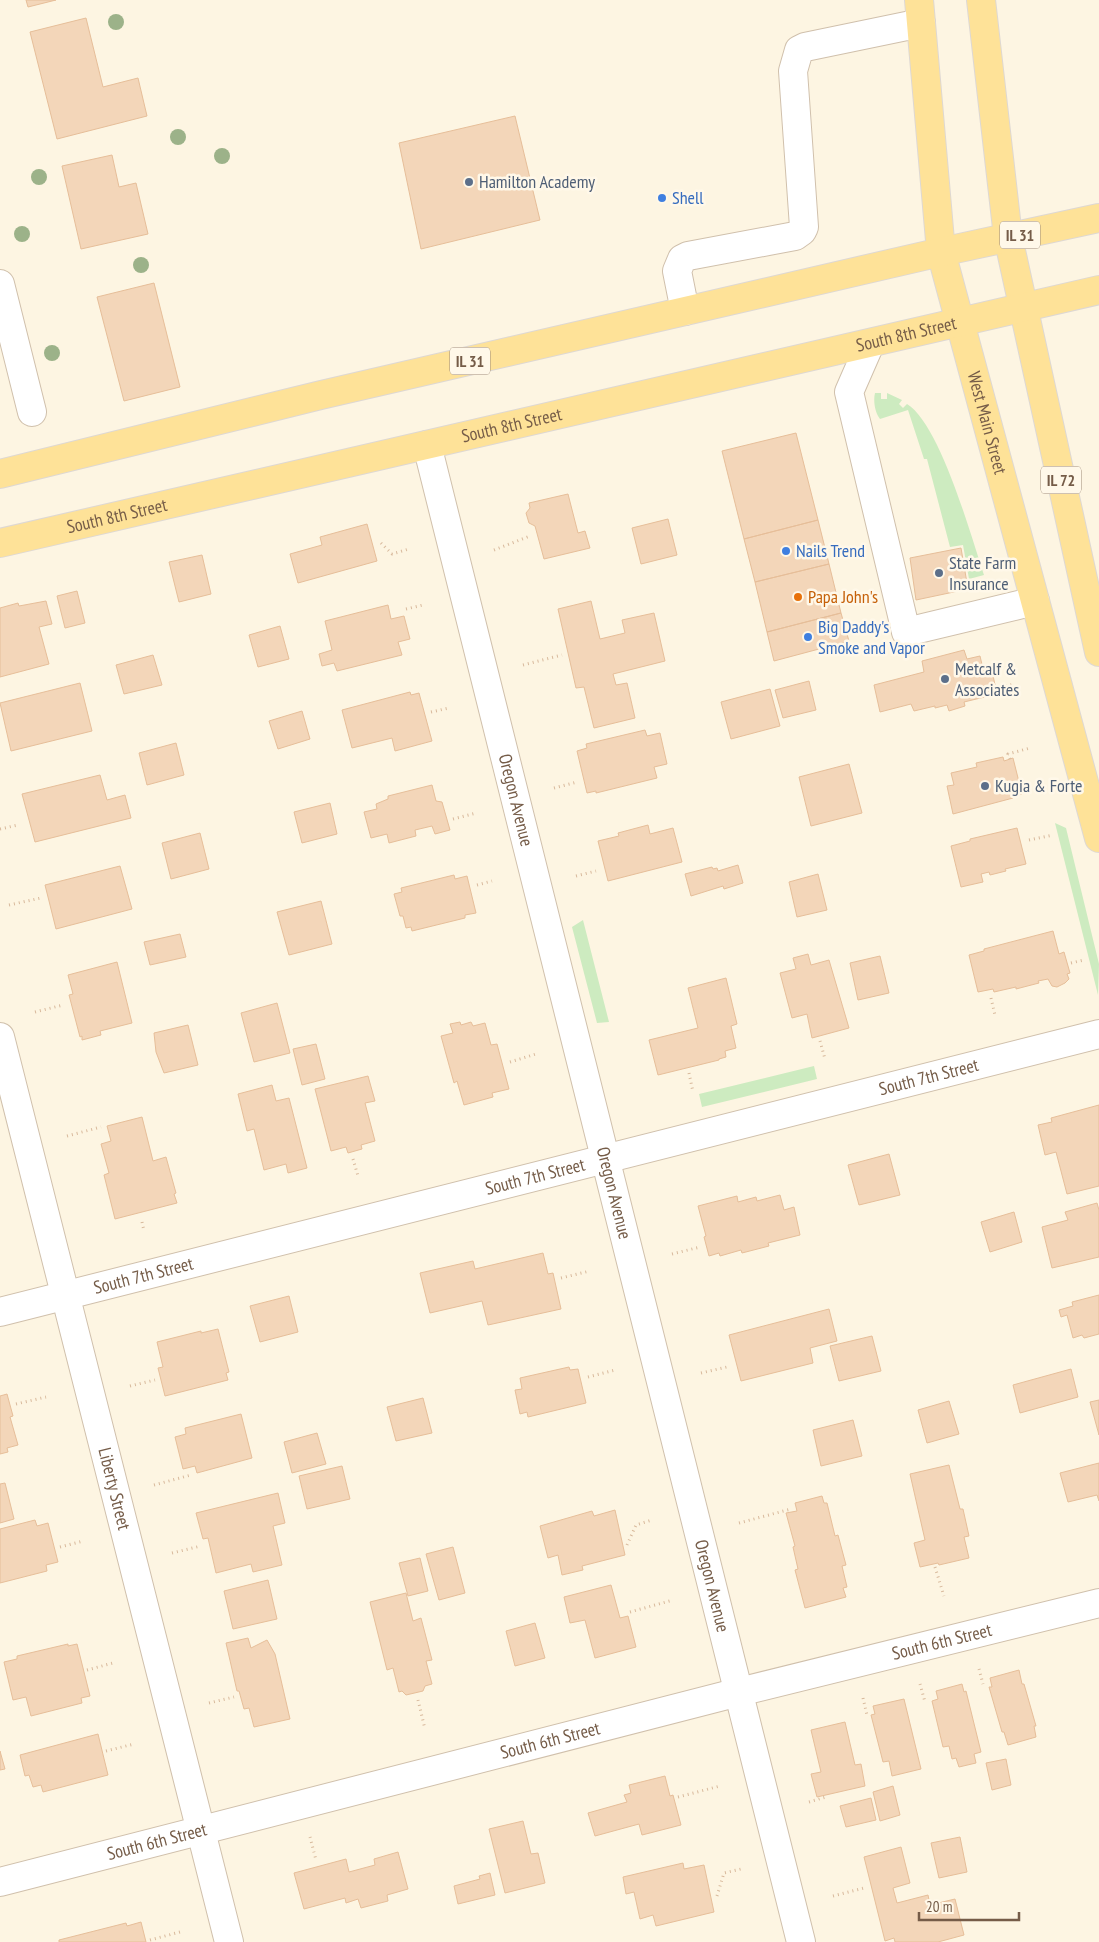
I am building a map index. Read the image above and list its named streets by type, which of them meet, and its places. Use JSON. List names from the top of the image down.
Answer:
{
  "streets": {
    "main road": [
      "IL 31",
      "South 8th Street",
      "West Main Street",
      "IL 72"
    ],
    "street": [
      "Oregon Avenue",
      "South 7th Street",
      "Liberty Street",
      "South 6th Street"
    ]
  },
  "crossings": [
    ["IL 31", "West Main Street"],
    ["IL 31", "IL 72"],
    ["South 8th Street", "West Main Street"],
    ["South 8th Street", "IL 72"],
    ["South 8th Street", "Oregon Avenue"],
    ["Oregon Avenue", "South 7th Street"],
    ["Oregon Avenue", "South 6th Street"],
    ["South 7th Street", "Liberty Street"],
    ["Liberty Street", "South 6th Street"]
  ],
  "places": [
    "Hamilton Academy",
    "Shell",
    "Nails Trend",
    "State Farm Insurance",
    "Papa John's",
    "Big Daddy's Smoke and Vapor",
    "Metcalf & Associates",
    "Kugia & Forte"
  ],
  "scale_bar": "20 m"
}
